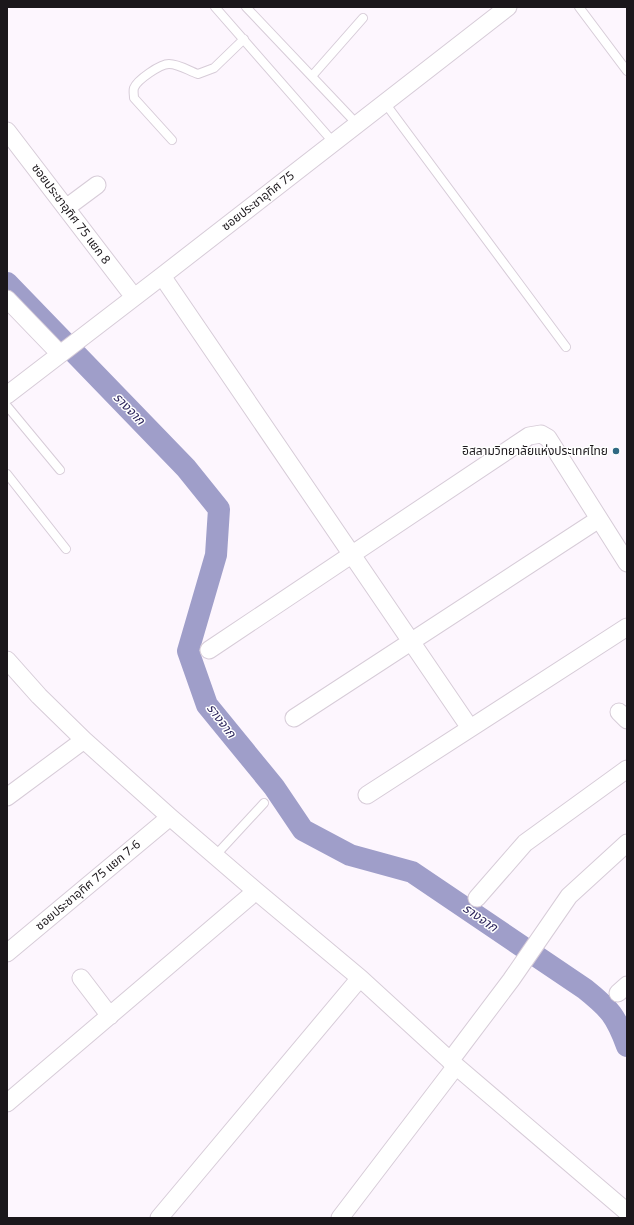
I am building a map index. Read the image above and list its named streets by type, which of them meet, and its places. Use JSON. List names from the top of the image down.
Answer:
{
  "streets": {
    "street": ["ซอยประชาอุทิศ 75", "ซอยประชาอุทิศ 75 แยก 8", "ซอยประชาอุทิศ 75 แยก 7-6"]
  },
  "crossings": [
    ["ซอยประชาอุทิศ 75", "ซอยประชาอุทิศ 75 แยก 8"]
  ],
  "water": ["รางจาก"],
  "places": ["อิสลามวิทยาลัยแห่งประเทศไทย"]
}
